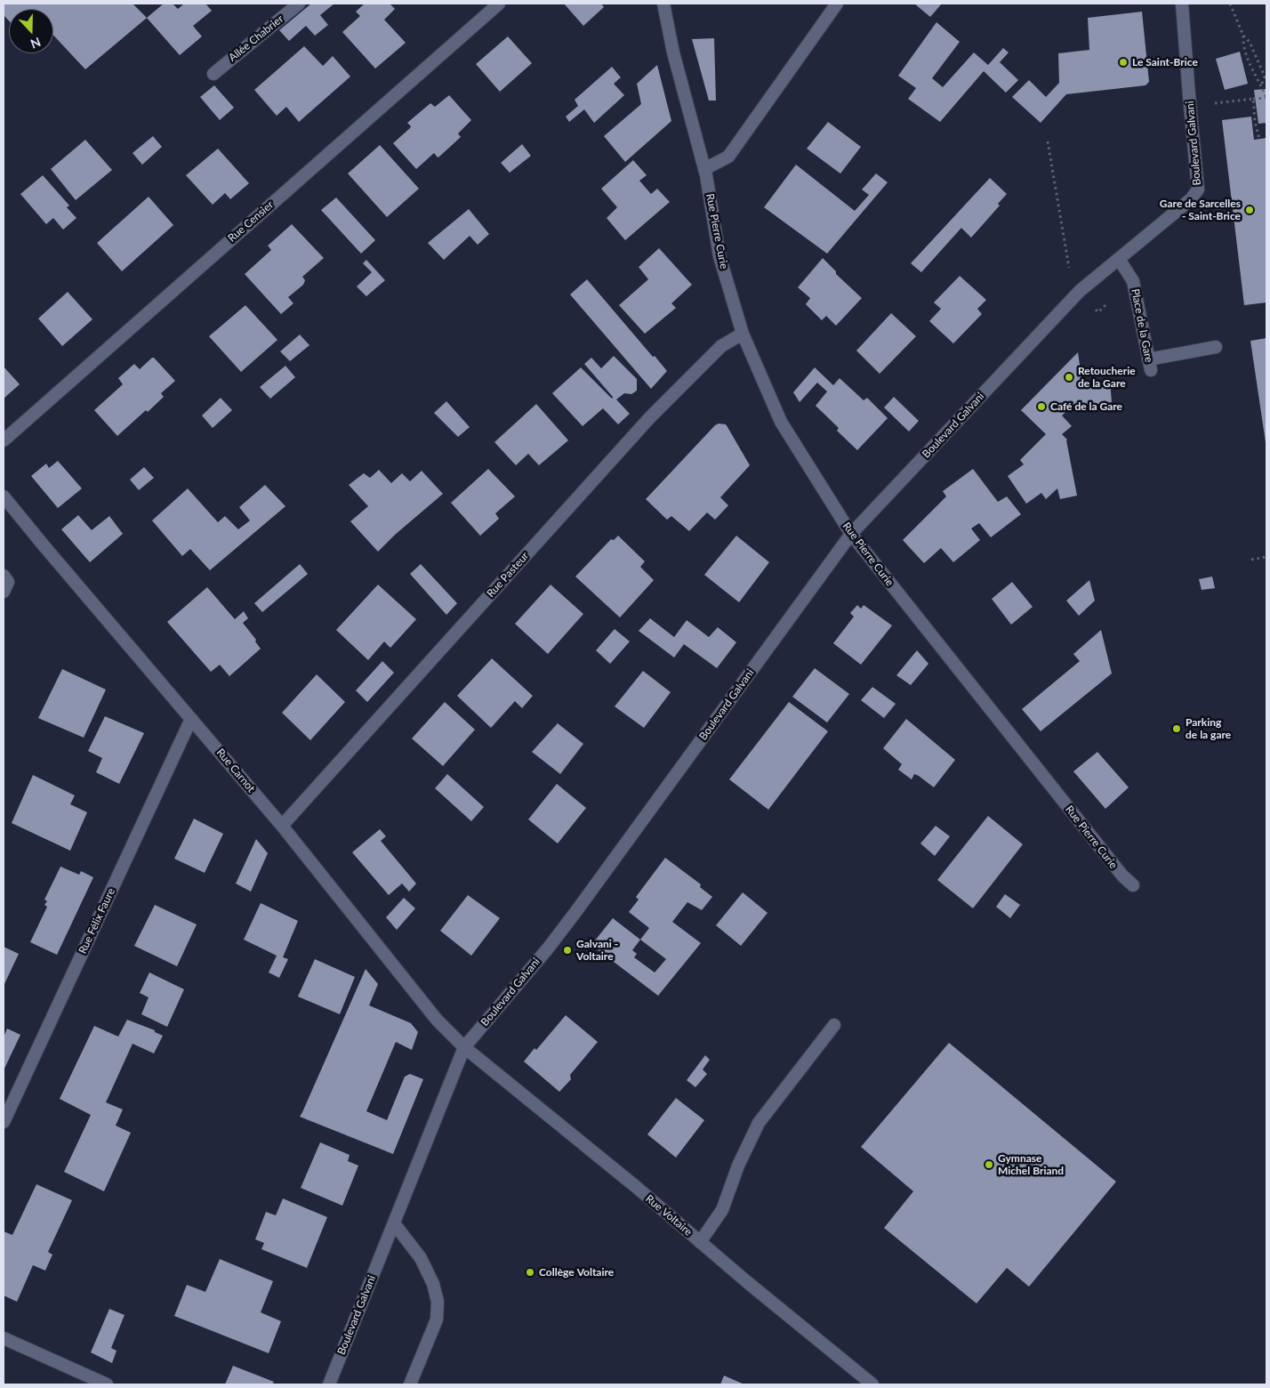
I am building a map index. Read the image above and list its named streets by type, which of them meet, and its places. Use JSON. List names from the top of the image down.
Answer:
{
  "streets": {
    "street": [
      "Allée Chabrier",
      "Boulevard Galvani",
      "Rue Censier",
      "Rue Pierre Curie",
      "Place de la Gare",
      "Rue Pasteur",
      "Rue Carnot",
      "Rue Félix Faure",
      "Rue Voltaire"
    ]
  },
  "crossings": [
    ["Boulevard Galvani", "Rue Pierre Curie"],
    ["Boulevard Galvani", "Place de la Gare"],
    ["Boulevard Galvani", "Rue Carnot"],
    ["Boulevard Galvani", "Rue Voltaire"],
    ["Rue Pierre Curie", "Rue Pasteur"],
    ["Rue Pasteur", "Rue Carnot"],
    ["Rue Carnot", "Rue Félix Faure"],
    ["Rue Carnot", "Rue Voltaire"]
  ],
  "places": [
    "Le Saint-Brice",
    "Gare de Sarcelles - Saint-Brice",
    "Retoucherie de la Gare",
    "Café de la Gare",
    "Parking de la gare",
    "Galvani - Voltaire",
    "Gymnase Michel Briand",
    "Collège Voltaire"
  ],
  "north": "bottom"
}
